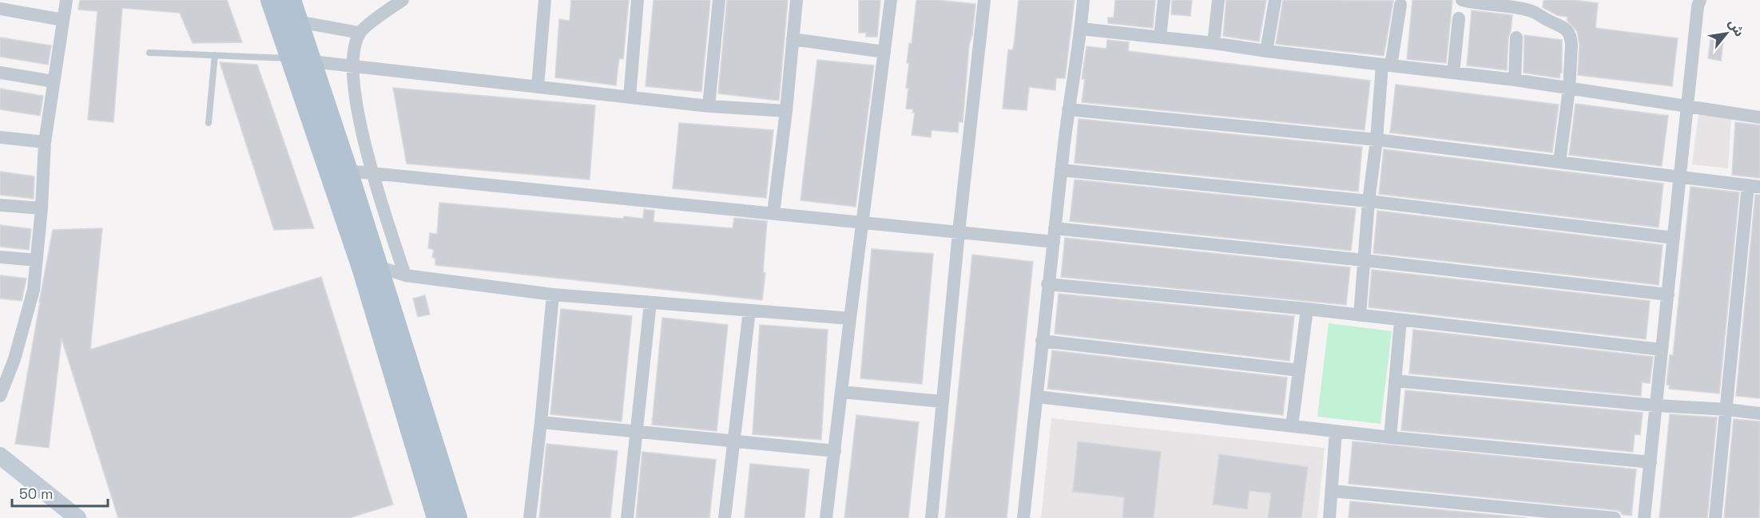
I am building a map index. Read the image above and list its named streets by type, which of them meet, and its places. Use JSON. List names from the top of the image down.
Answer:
{
  "scale_bar": "50 m",
  "north": "top right"
}
